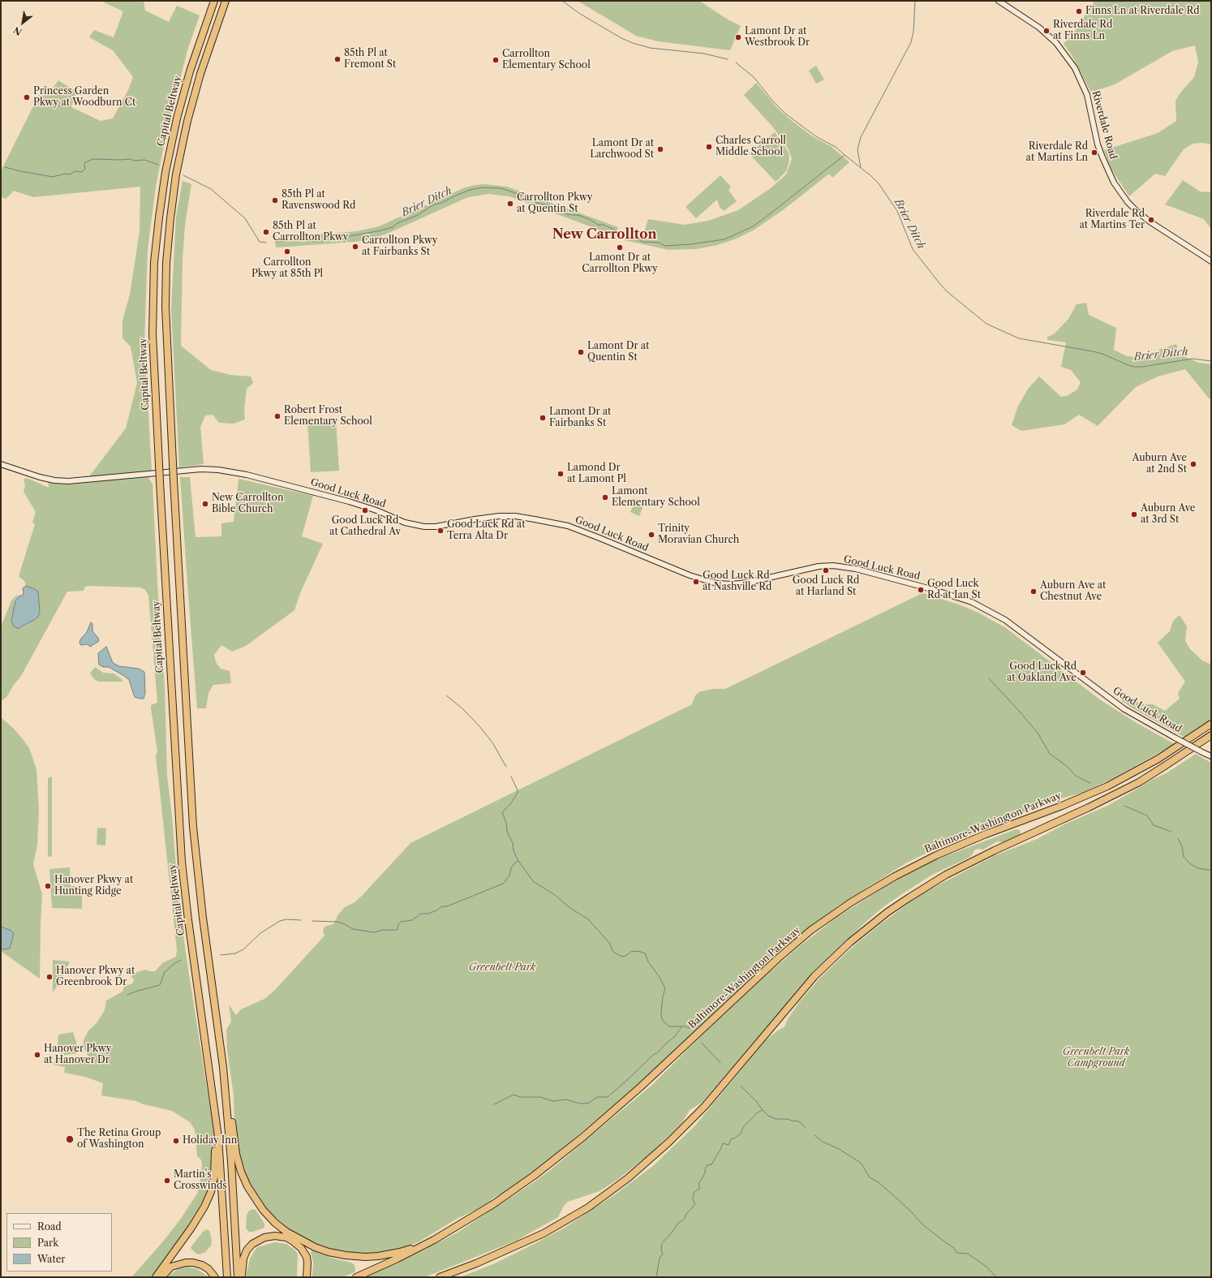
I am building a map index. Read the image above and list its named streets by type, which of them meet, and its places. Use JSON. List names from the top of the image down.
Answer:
{
  "streets": {
    "highway": ["Capital Beltway", "Baltimore-Washington Parkway"],
    "main road": ["Riverdale Road", "Good Luck Road"]
  },
  "districts": ["New Carrollton"],
  "water": ["Brier Ditch"],
  "parks": ["Greenbelt Park", "Greenbelt Park Campground"],
  "places": [
    "Finns Ln at Riverdale Rd",
    "Riverdale Rd at Finns Ln",
    "Lamont Dr at Westbrook Dr",
    "85th Pl at Fremont St",
    "Carrollton Elementary School",
    "Princess Garden Pkwy at Woodburn Ct",
    "Charles Carroll Middle School",
    "Lamont Dr at Larchwood St",
    "Riverdale Rd at Martins Ln",
    "85th Pl at Ravenswood Rd",
    "Carrollton Pkwy at Quentin St",
    "Riverdale Rd at Martins Ter",
    "85th Pl at Carrollton Pkwy",
    "Carrollton Pkwy at Fairbanks St",
    "Lamont Dr at Carrollton Pkwy",
    "Carrollton Pkwy at 85th Pl",
    "Lamont Dr at Quentin St",
    "Robert Frost Elementary School",
    "Lamont Dr at Fairbanks St",
    "Auburn Ave at 2nd St",
    "Lamond Dr at Lamont Pl",
    "Lamont Elementary School",
    "New Carrollton Bible Church",
    "Good Luck Rd at Cathedral Av",
    "Auburn Ave at 3rd St",
    "Good Luck Rd at Terra Alta Dr",
    "Trinity Moravian Church",
    "Good Luck Rd at Harland St",
    "Good Luck Rd at Nashville Rd",
    "Good Luck Rd at Ian St",
    "Auburn Ave at Chestnut Ave",
    "Good Luck Rd at Oakland Ave",
    "Hanover Pkwy at Hunting Ridge",
    "Hanover Pkwy at Greenbrook Dr",
    "Hanover Pkwy at Hanover Dr",
    "The Retina Group of Washington",
    "Holiday Inn",
    "Martin's Crosswinds"
  ],
  "legend": ["Road", "Park", "Water"],
  "north": "bottom left"
}
